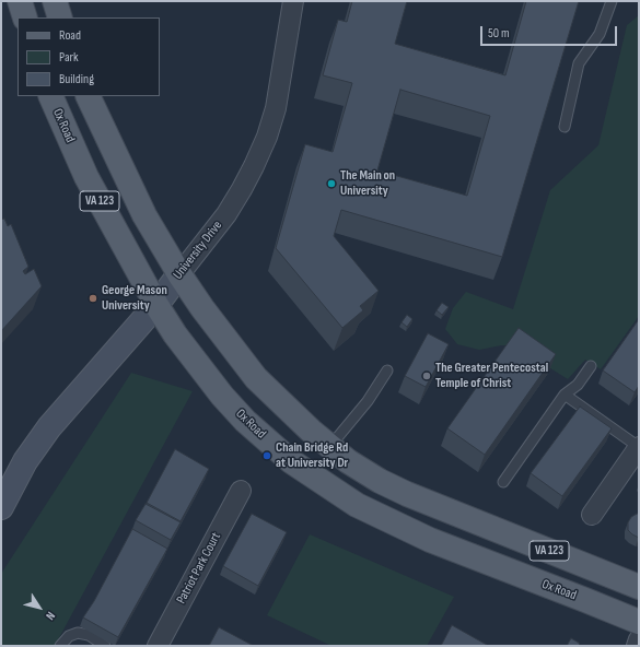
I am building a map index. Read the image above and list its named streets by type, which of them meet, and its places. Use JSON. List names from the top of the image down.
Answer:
{
  "streets": {
    "main road": ["Ox Road", "VA 123"],
    "street": ["University Drive", "Patriot Park Court"]
  },
  "crossings": [
    ["Ox Road", "University Drive"],
    ["VA 123", "University Drive"]
  ],
  "places": [
    "The Main on University",
    "George Mason University",
    "The Greater Pentecostal Temple of Christ",
    "Chain Bridge Rd at University Dr"
  ],
  "legend": ["Road", "Park", "Building"],
  "scale_bar": "50 m",
  "north": "bottom right"
}
